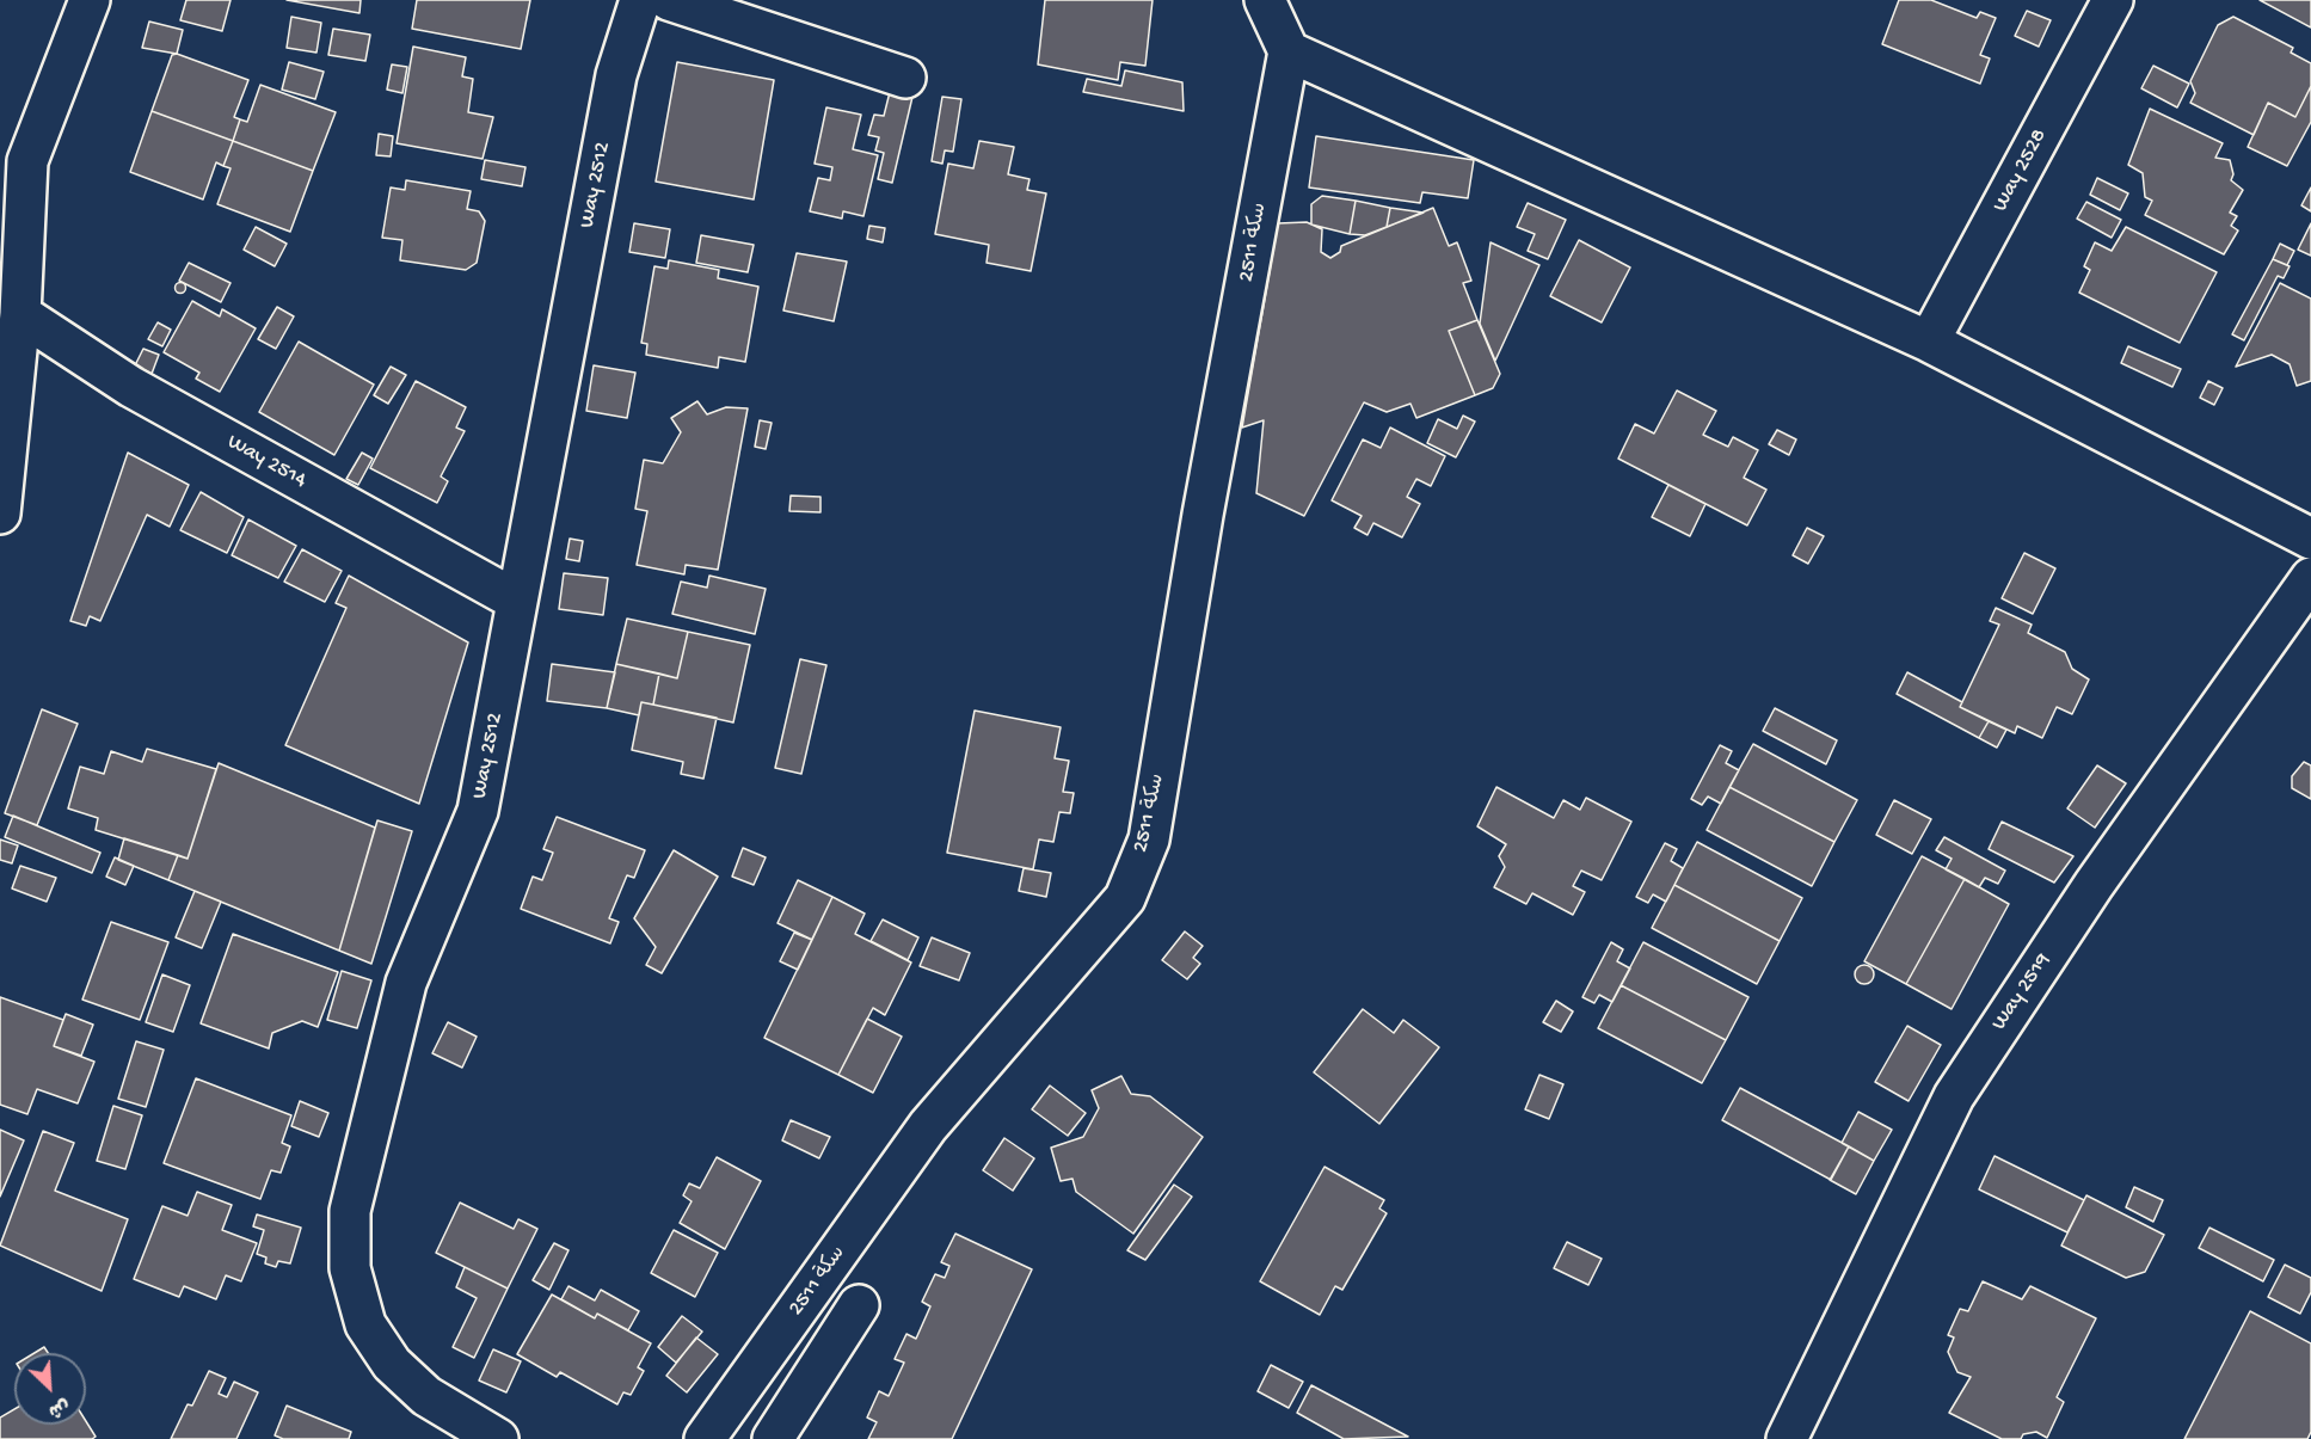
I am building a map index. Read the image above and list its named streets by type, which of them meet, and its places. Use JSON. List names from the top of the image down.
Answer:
{
  "streets": {
    "street": [
      "Way 2528",
      "Way 2512",
      "سكة 2511",
      "Way 2514",
      "Way 2519"
    ]
  },
  "crossings": [
    ["Way 2512", "Way 2514"]
  ],
  "north": "bottom right"
}
